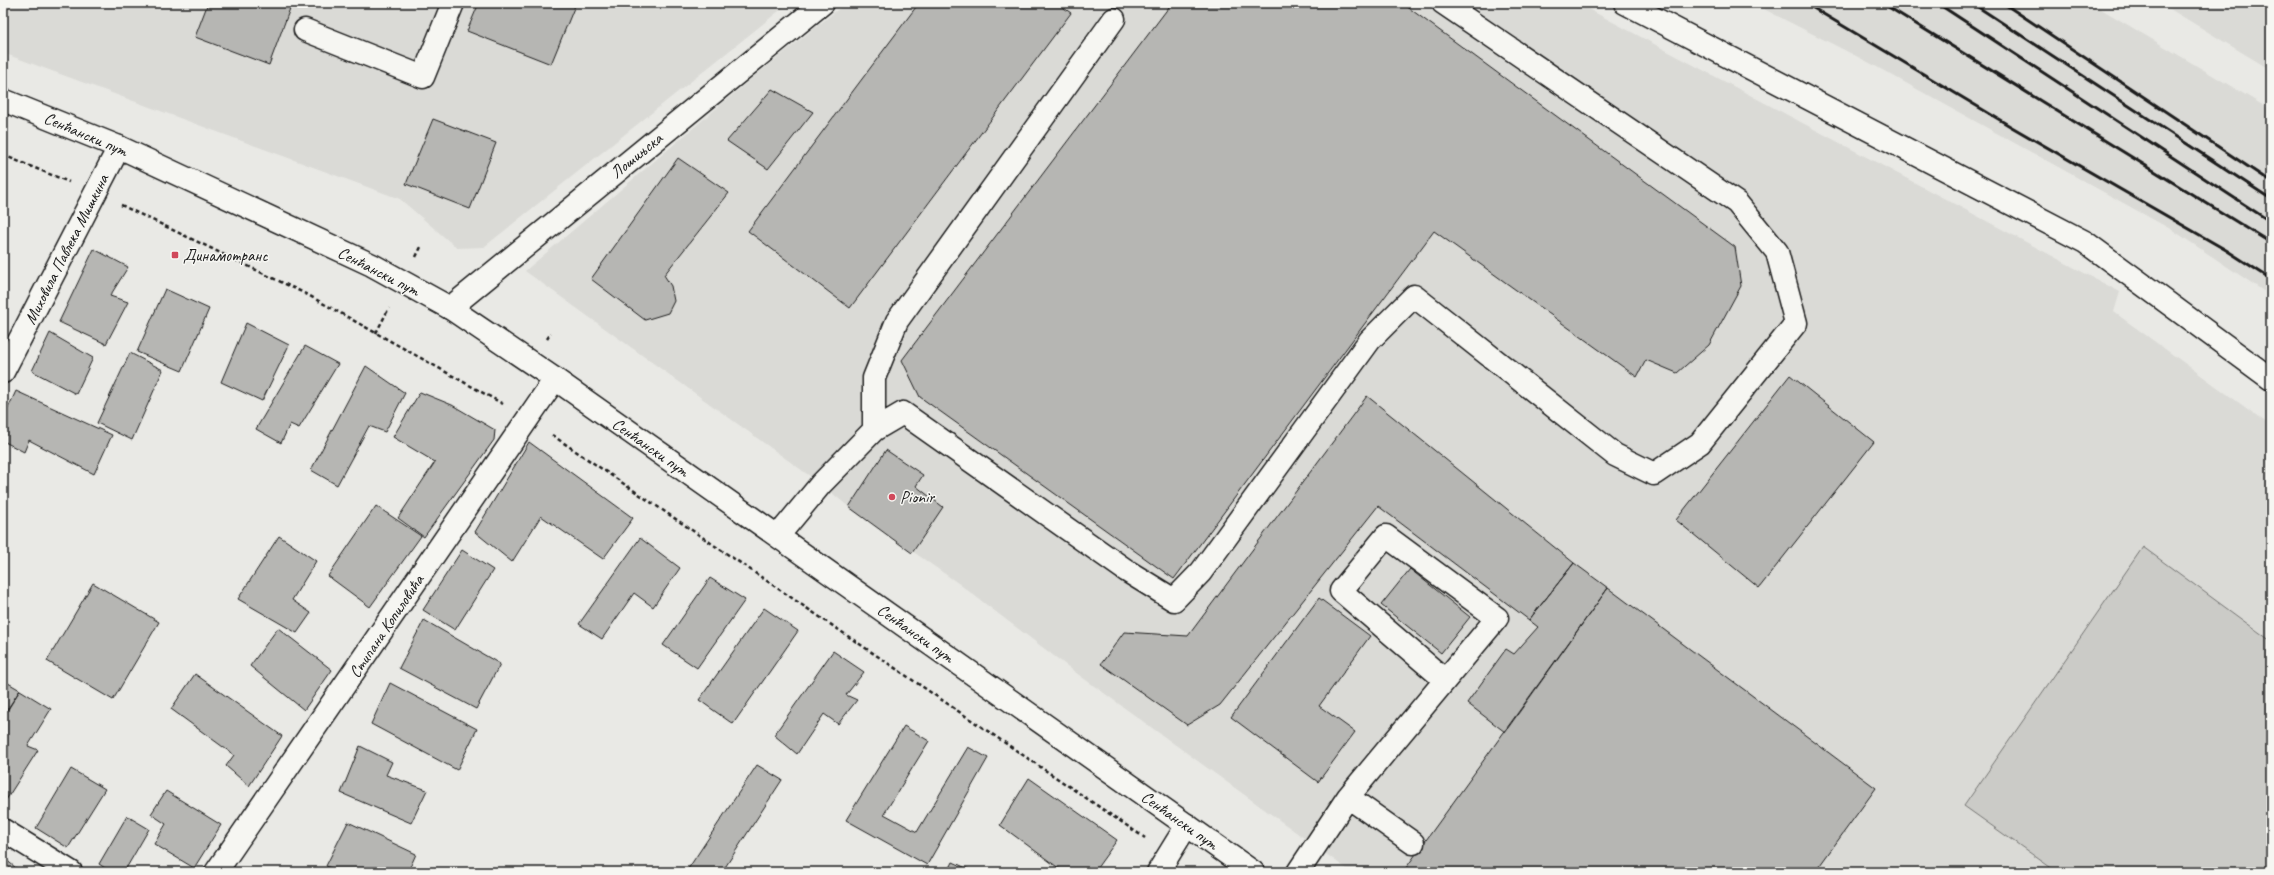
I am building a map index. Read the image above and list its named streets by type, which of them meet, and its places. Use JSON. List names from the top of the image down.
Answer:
{
  "streets": {
    "main road": [
      "Сенћански пут",
      "Лошињска",
      "Миховила Павлека Мишкина",
      "Стипана Копиловића"
    ]
  },
  "crossings": [
    ["Сенћански пут", "Лошињска"],
    ["Сенћански пут", "Миховила Павлека Мишкина"],
    ["Сенћански пут", "Стипана Копиловића"]
  ],
  "places": {
    "transit": ["Динамотранс"],
    "other": ["Pionir"]
  }
}
